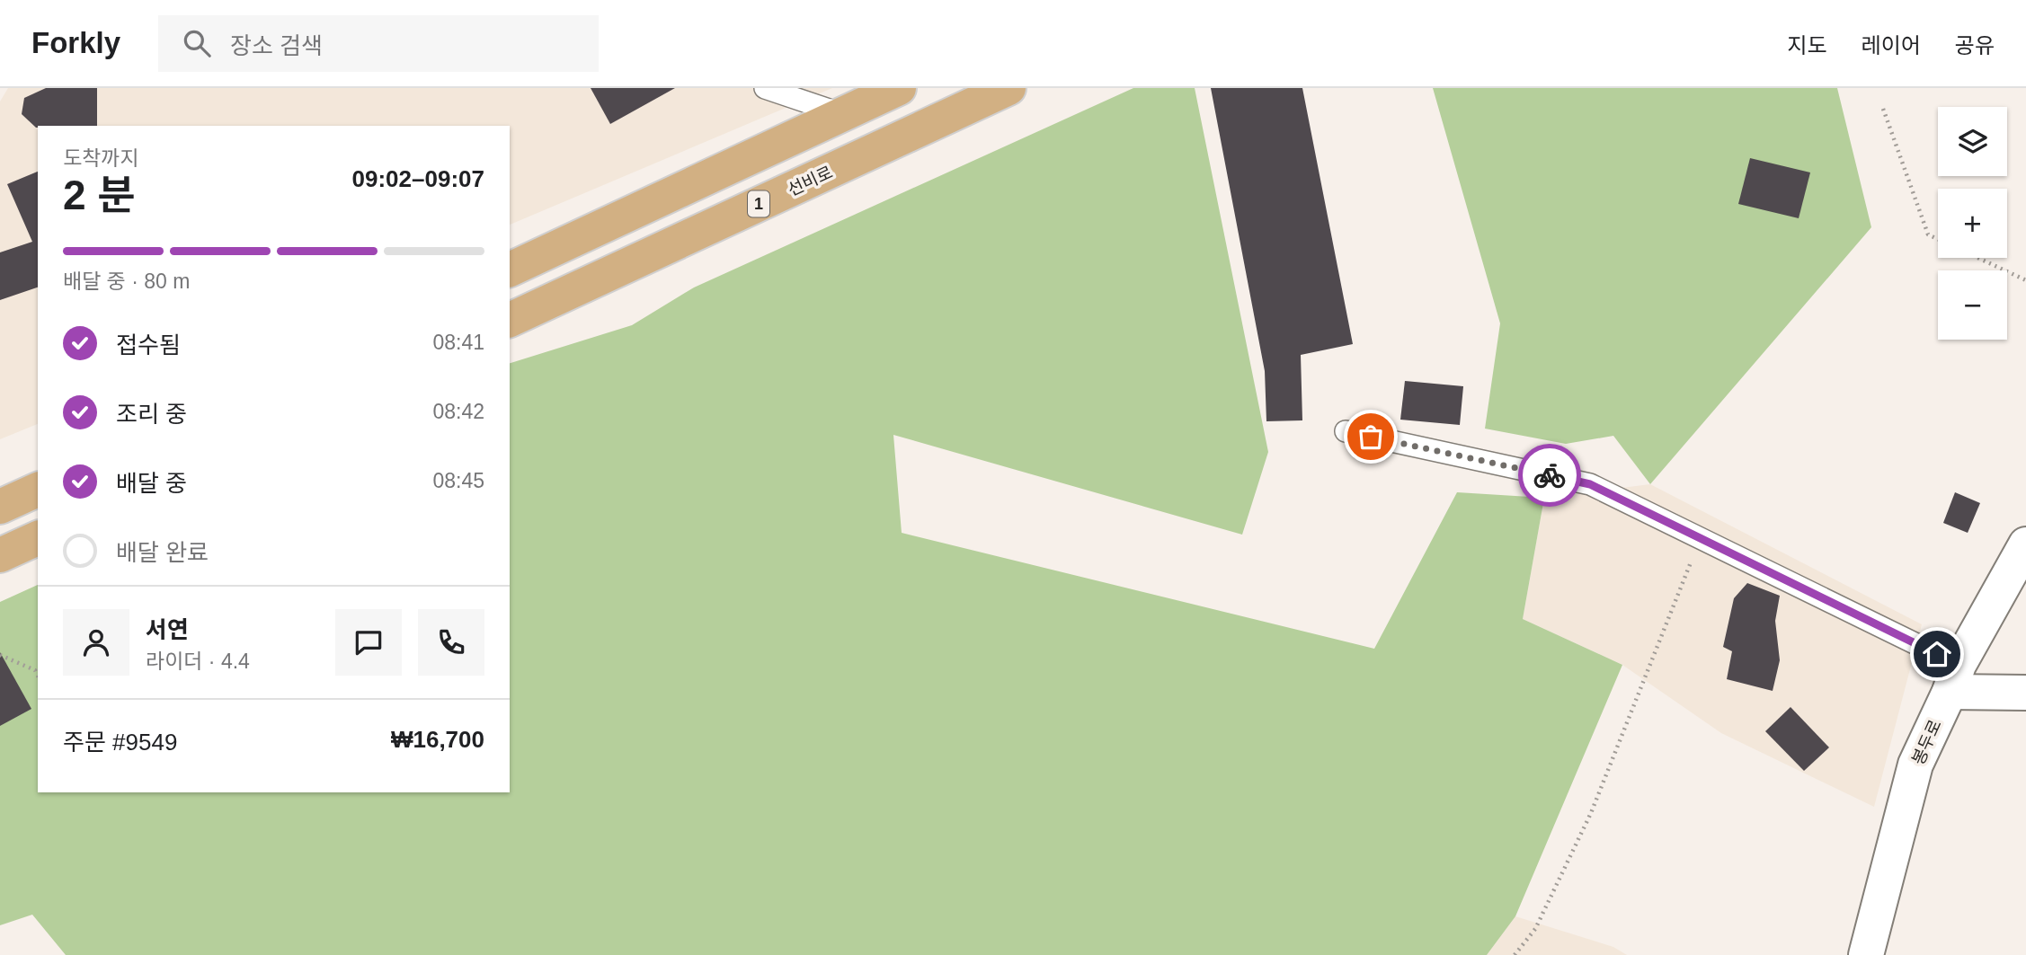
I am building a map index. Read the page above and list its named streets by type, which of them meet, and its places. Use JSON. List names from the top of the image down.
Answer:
{
  "streets": {
    "main road": ["선비로", "1", "봉두로"]
  },
  "page": {
    "header": "Forkly",
    "search": "장소 검색",
    "nav": ["지도", "레이어", "공유"],
    "map_buttons": ["+", "−"],
    "heading": ["2 분", "도착까지", "09:02–09:07"],
    "panel": [
      "서연",
      "라이더 · 4.4",
      "주문 #9549",
      "₩16,700"
    ],
    "bar": "배달 중 · 80 m",
    "list": [
      ["접수됨", "08:41"],
      ["조리 중", "08:42"],
      ["배달 중", "08:45"],
      "배달 완료"
    ]
  }
}
